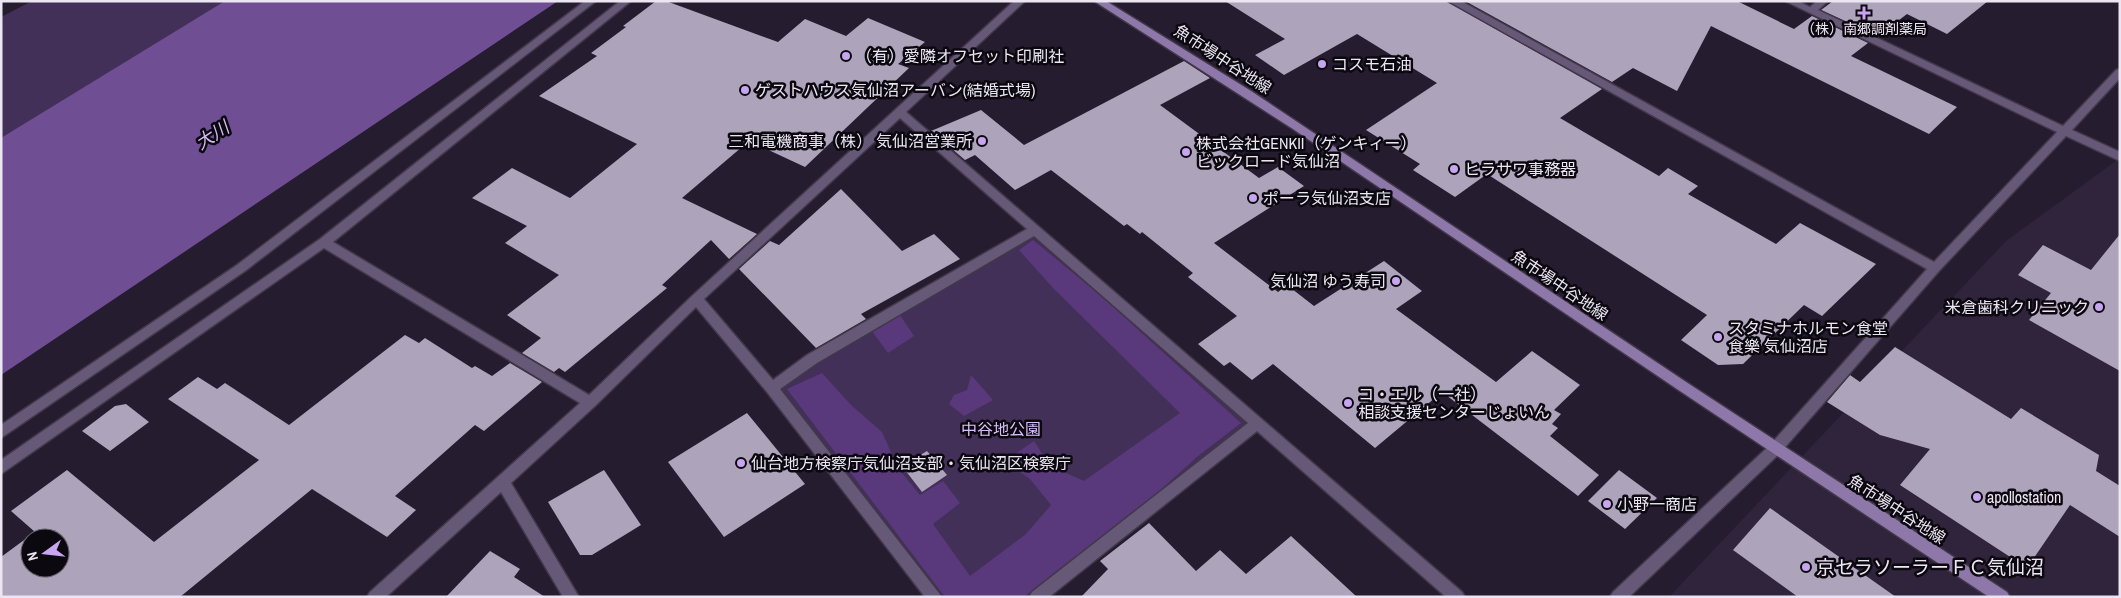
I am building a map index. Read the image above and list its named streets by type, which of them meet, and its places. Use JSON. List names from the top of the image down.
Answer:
{
  "streets": {
    "street": ["魚市場中谷地線"]
  },
  "water": ["大川"],
  "parks": ["中谷地公園"],
  "places": {
    "health": ["（株）南郷調剤薬局"],
    "other": [
      "（有）愛隣オフセット印刷社",
      "コスモ石油",
      "ゲストハウス気仙沼アーバン(結婚式場)",
      "三和電機商事（株） 気仙沼営業所",
      "株式会社GENKII（ゲンキィー） ビックロード気仙沼",
      "ヒラサワ事務器",
      "ポーラ気仙沼支店",
      "気仙沼 ゆう寿司",
      "米倉歯科クリニック",
      "スタミナホルモン食堂 食樂 気仙沼店",
      "コ・エル（一社） 相談支援センターじょいん",
      "仙台地方検察庁気仙沼支部・気仙沼区検察庁",
      "apollostation",
      "小野一商店",
      "京セラソーラーＦＣ気仙沼"
    ]
  },
  "north": "left"
}
